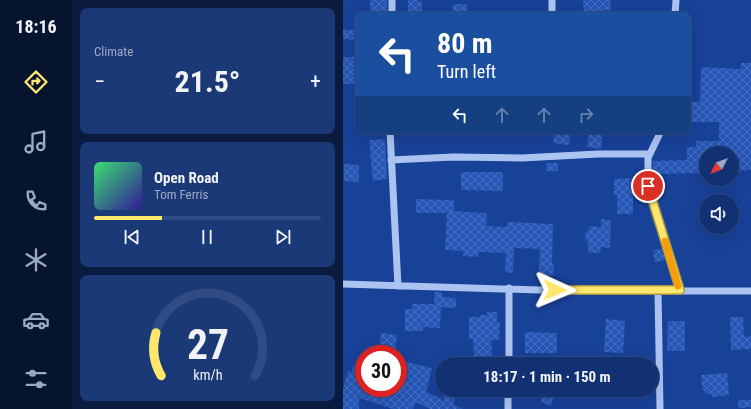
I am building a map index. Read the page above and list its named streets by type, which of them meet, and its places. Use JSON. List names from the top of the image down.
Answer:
{
  "north": "bottom left",
  "page": {
    "tabs": "18:16",
    "tile": "Climate",
    "turn": ["80 m", "Turn left"],
    "heat": ["−", "21.5°", "+"],
    "song": ["Open Road", "Tom Ferris"],
    "limit": "30",
    "trip": "18:17 · 1 min · 150 m",
    "gauge": ["27", "km/h"]
  }
}
